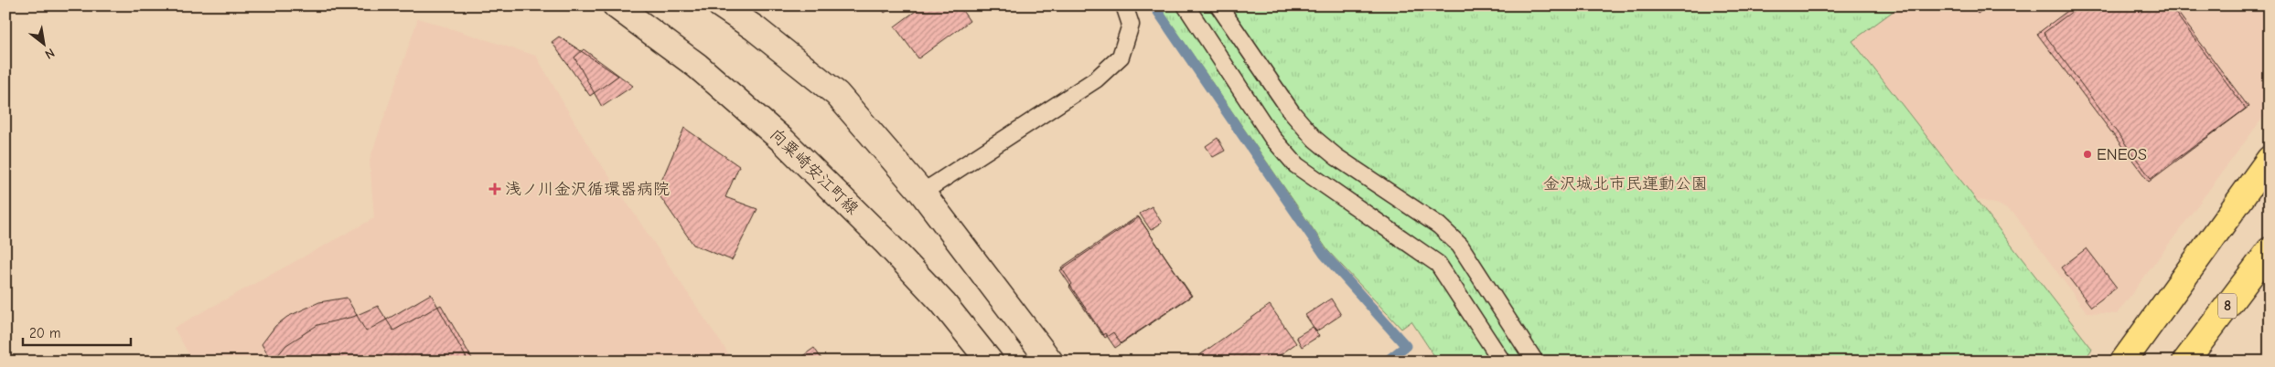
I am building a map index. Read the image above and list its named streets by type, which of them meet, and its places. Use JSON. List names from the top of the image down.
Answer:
{
  "streets": {
    "highway": ["8"],
    "main road": ["向粟崎安江町線"]
  },
  "parks": ["金沢城北市民運動公園"],
  "places": {
    "other": ["ENEOS"],
    "health": ["浅ノ川金沢循環器病院"]
  },
  "scale_bar": "20 m",
  "north": "bottom right"
}
